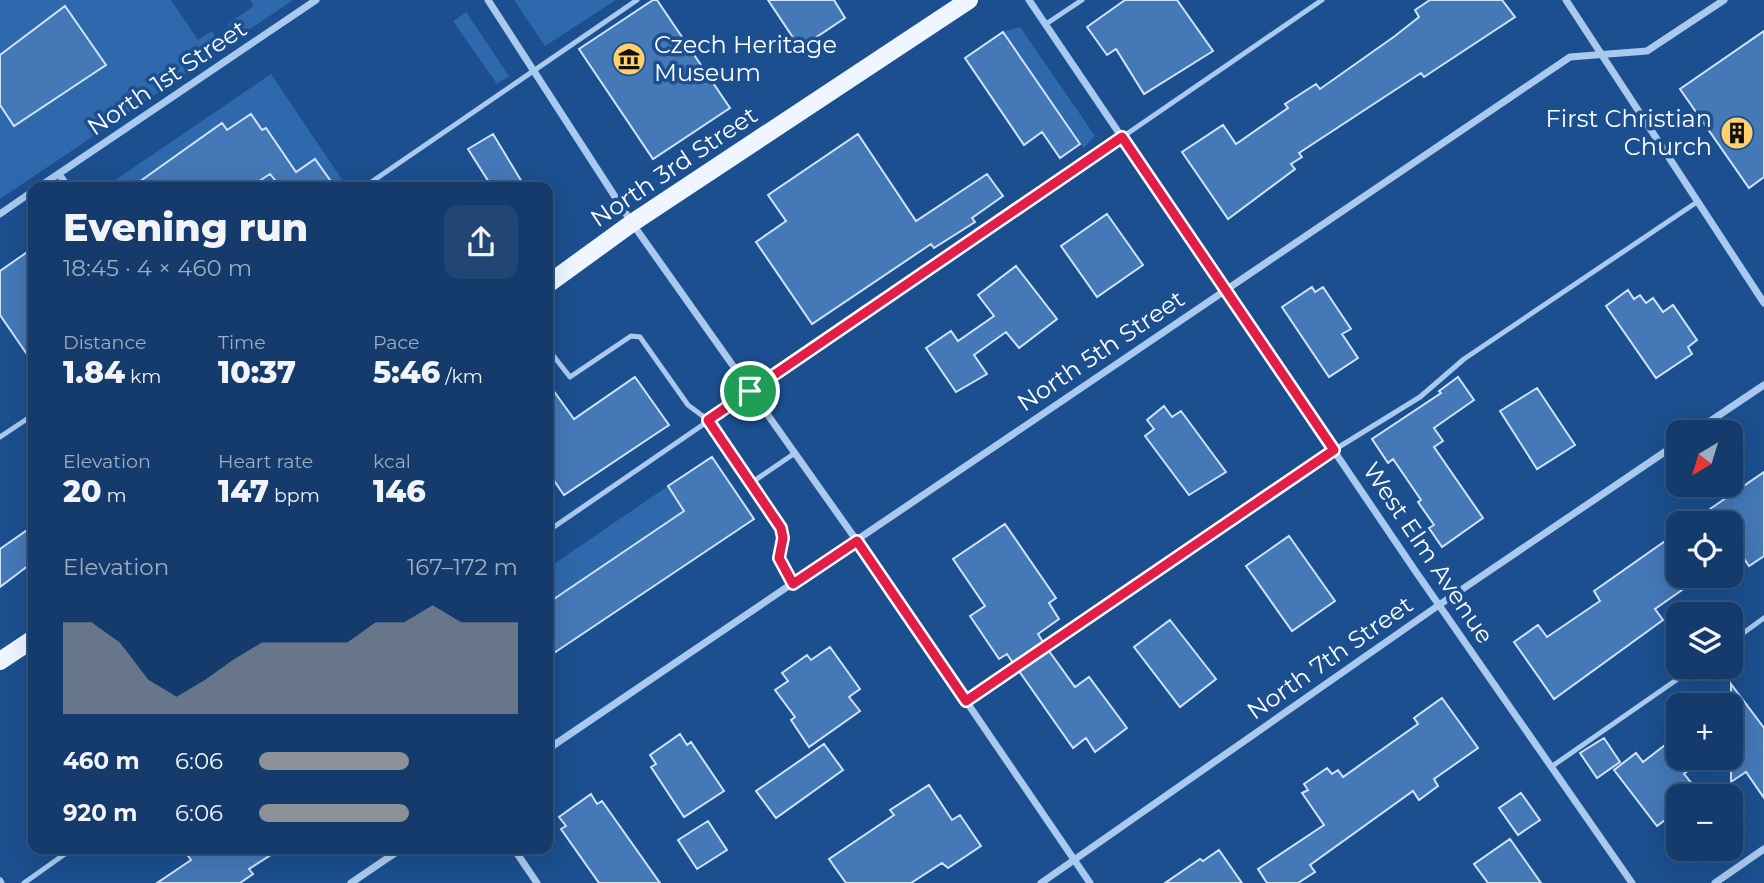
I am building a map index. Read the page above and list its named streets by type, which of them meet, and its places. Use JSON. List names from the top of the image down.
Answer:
{
  "streets": {
    "main road": ["North 3rd Street"],
    "street": [
      "North 1st Street",
      "North 5th Street",
      "West Elm Avenue",
      "North 7th Street"
    ]
  },
  "crossings": [
    ["North 5th Street", "West Elm Avenue"],
    ["West Elm Avenue", "North 7th Street"]
  ],
  "places": {
    "museum": ["Czech Heritage Museum"],
    "building": ["First Christian Church"]
  },
  "north": "bottom left",
  "page": {
    "heading": ["Evening run", "18:45 · 4 × 460 m"],
    "stats": [
      ["Distance", "1.84 km"],
      ["Time", "10:37"],
      ["Pace", "5:46 /km"],
      ["Elevation", "20 m"],
      ["Heart rate", "147 bpm"],
      ["kcal", "146"]
    ],
    "map_buttons": ["+", "−"],
    "chart": ["Elevation", "167–172 m"],
    "list": [
      {
        "name": "460 m",
        "note": "6:06"
      },
      {
        "name": "920 m",
        "note": "6:06"
      }
    ]
  }
}
